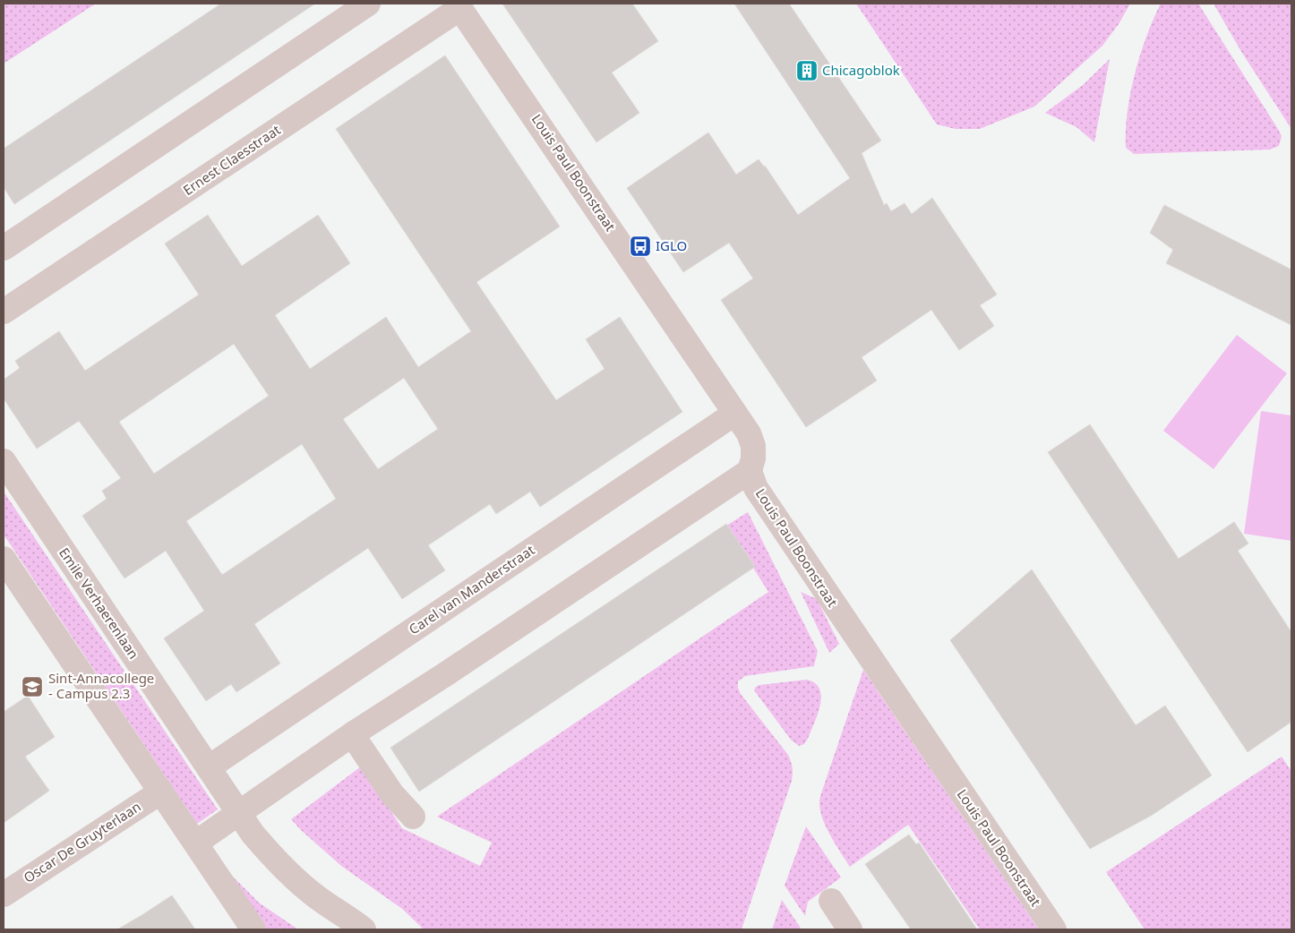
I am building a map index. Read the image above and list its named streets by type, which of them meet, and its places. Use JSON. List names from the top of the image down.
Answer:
{
  "streets": {
    "street": [
      "Ernest Claesstraat",
      "Louis Paul Boonstraat",
      "Carel van Manderstraat",
      "Emile Verhaerenlaan",
      "Oscar De Gruyterlaan"
    ]
  },
  "crossings": [
    ["Ernest Claesstraat", "Louis Paul Boonstraat"],
    ["Louis Paul Boonstraat", "Carel van Manderstraat"],
    ["Carel van Manderstraat", "Emile Verhaerenlaan"]
  ],
  "places": {
    "building": ["Chicagoblok"],
    "bus stop": ["IGLO"],
    "school or university": ["Sint-Annacollege - Campus 2.3"]
  }
}
